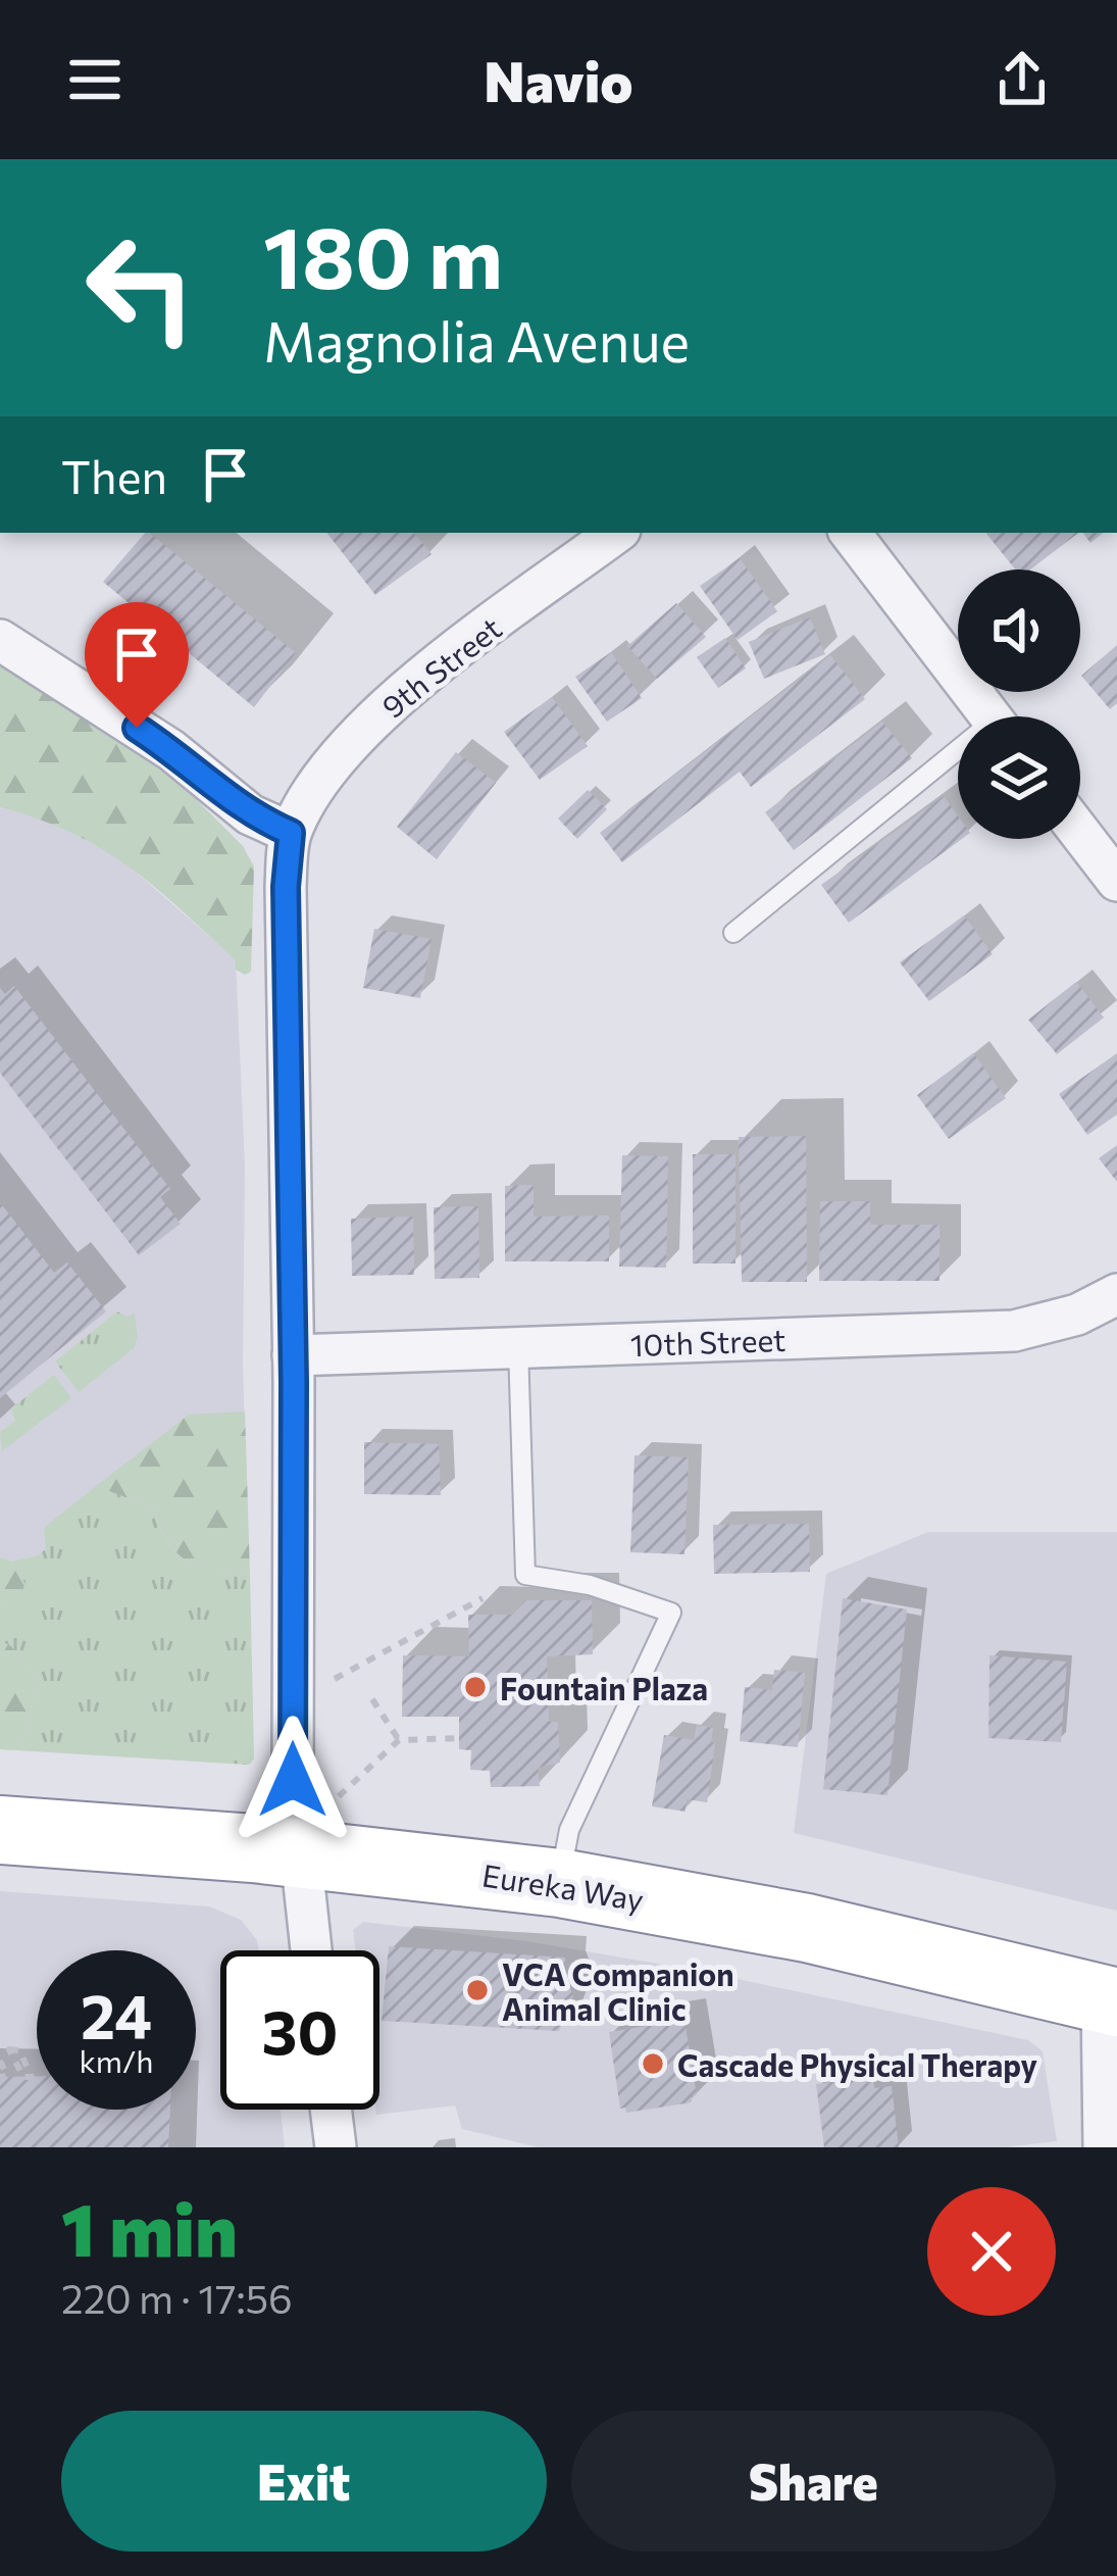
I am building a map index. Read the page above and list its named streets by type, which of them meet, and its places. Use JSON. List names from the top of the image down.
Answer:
{
  "streets": {
    "highway": ["Eureka Way"],
    "street": ["9th Street", "10th Street"]
  },
  "places": ["Fountain Plaza", "VCA Companion Animal Clinic", "Cascade Physical Therapy"],
  "page": {
    "header": "Navio",
    "turn": ["180 m", "Magnolia Avenue"],
    "then": "Then",
    "speed": "24 km/h",
    "limit": "30",
    "heading": ["1 min", "220 m · 17:56"],
    "buttons": ["Exit", "Share"]
  }
}
